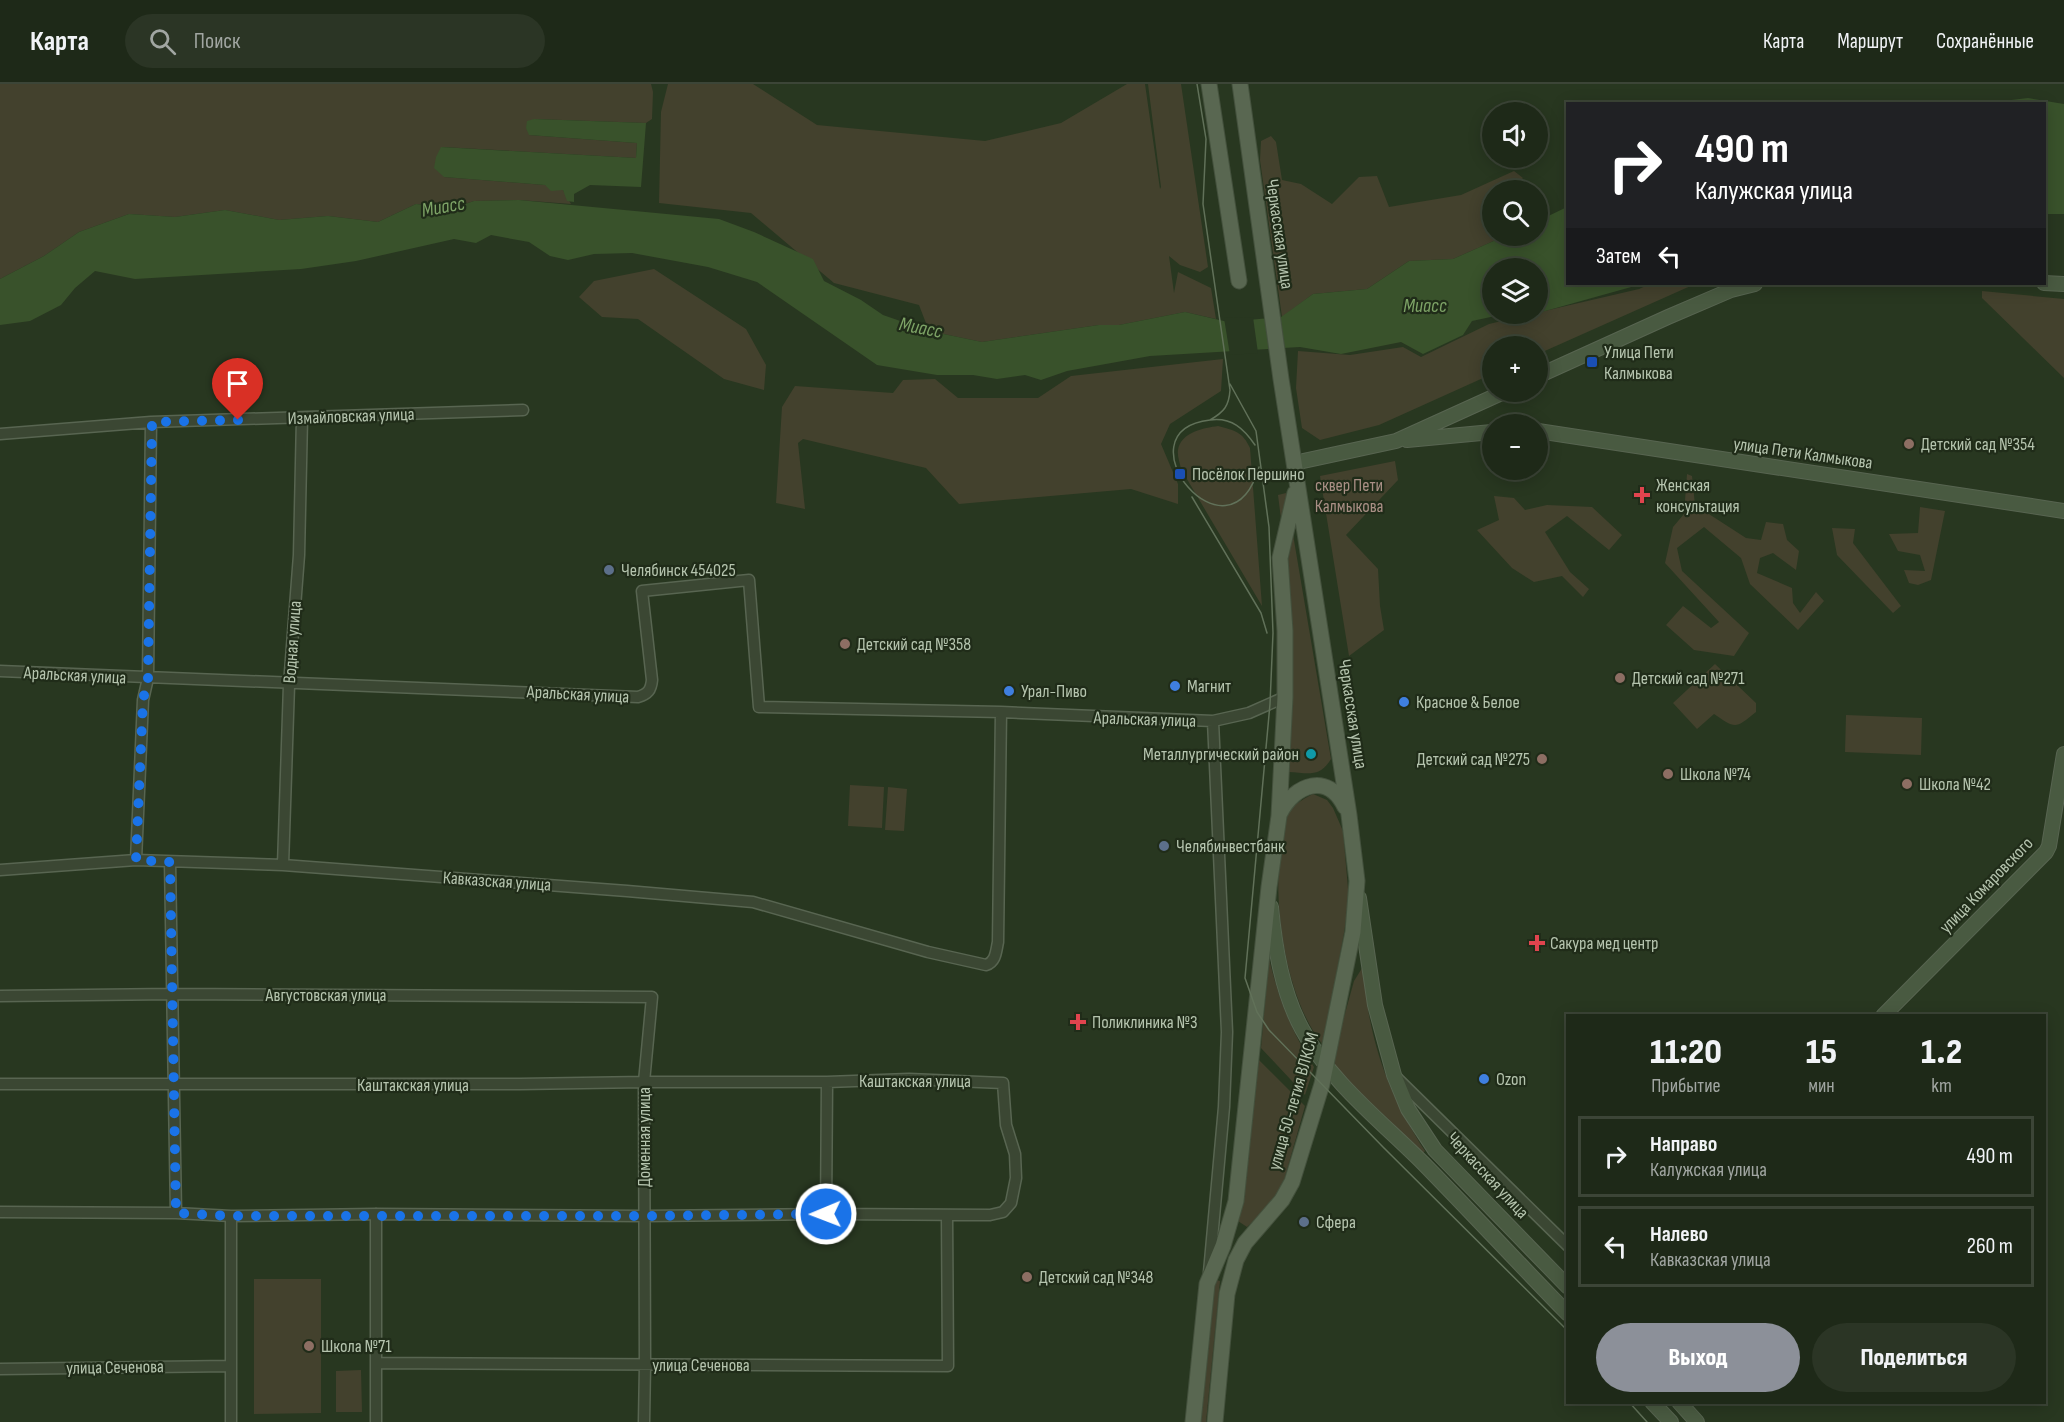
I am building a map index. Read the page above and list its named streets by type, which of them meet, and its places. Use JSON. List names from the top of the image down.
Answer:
{
  "streets": {
    "main road": [
      "Черкасская улица",
      "улица Пети Калмыкова",
      "улица Комаровского",
      "улица 50-летия ВЛКСМ"
    ],
    "street": [
      "Измайловская улица",
      "Водная улица",
      "Аральская улица",
      "Кавказская улица",
      "Августовская улица",
      "Каштакская улица",
      "Доменная улица",
      "улица Сеченова"
    ]
  },
  "crossings": [
    ["Черкасская улица", "улица 50-летия ВЛКСМ"],
    ["Измайловская улица", "Водная улица"],
    ["Водная улица", "Аральская улица"],
    ["Водная улица", "Кавказская улица"],
    ["Аральская улица", "Кавказская улица"],
    ["Августовская улица", "Доменная улица"],
    ["Каштакская улица", "Доменная улица"],
    ["Каштакская улица", "улица Сеченова"],
    ["Доменная улица", "улица Сеченова"]
  ],
  "water": ["Миасс"],
  "parks": ["сквер Пети Калмыкова"],
  "places": {
    "transit": ["Улица Пети Калмыкова", "Посёлок Першино"],
    "other": [
      "Детский сад №354",
      "Челябинск 454025",
      "Детский сад №358",
      "Детский сад №271",
      "Магнит",
      "Урал-Пиво",
      "Красное & Белое",
      "Металлургический район",
      "Детский сад №275",
      "Школа №74",
      "Школа №42",
      "Челябинвестбанк",
      "Ozon",
      "Сфера",
      "Детский сад №348",
      "Школа №71"
    ],
    "health": ["Женская консультация", "Сакура мед центр", "Поликлиника №3"]
  },
  "page": {
    "header": "Карта",
    "search": "Поиск",
    "nav": ["Карта", "Маршрут", "Сохранённые"],
    "map_buttons": ["+", "−"],
    "turn": ["490 m", "Калужская улица"],
    "then": "Затем",
    "eta": [
      "11:20",
      "Прибытие",
      "15",
      "мин",
      "1.2",
      "km"
    ],
    "list": [
      {
        "name": "Направо",
        "note": "Калужская улица",
        "value": "490 m"
      },
      {
        "name": "Налево",
        "note": "Кавказская улица",
        "value": "260 m"
      }
    ],
    "buttons": ["Выход", "Поделиться"]
  }
}
